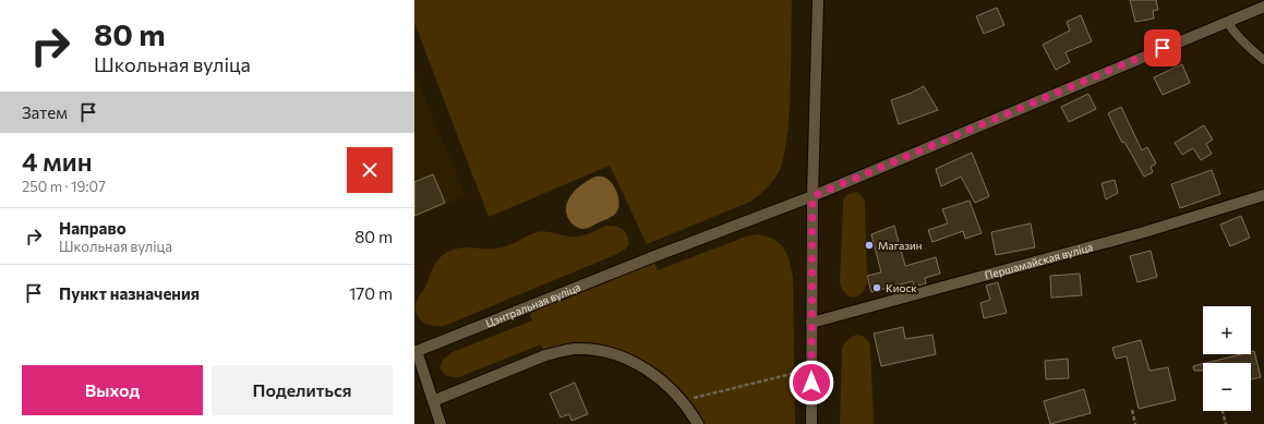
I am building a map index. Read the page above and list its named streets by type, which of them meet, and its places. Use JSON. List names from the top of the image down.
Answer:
{
  "streets": {
    "street": ["Першамайская вуліца", "Цэнтральная вуліца"]
  },
  "places": ["Магазин", "Киоск"],
  "page": {
    "turn": ["80 m", "Школьная вуліца"],
    "then": "Затем",
    "heading": ["4 мин", "250 m · 19:07"],
    "list": [
      {
        "name": "Направо",
        "note": "Школьная вуліца",
        "value": "80 m"
      },
      {
        "name": "Пункт назначения",
        "value": "170 m"
      }
    ],
    "map_buttons": ["+", "−"],
    "buttons": ["Выход", "Поделиться"]
  }
}
